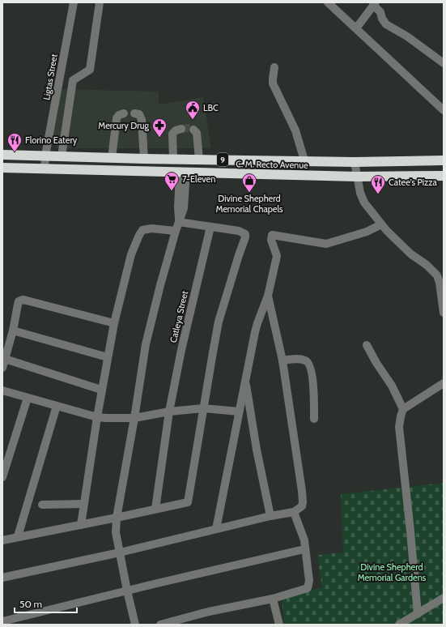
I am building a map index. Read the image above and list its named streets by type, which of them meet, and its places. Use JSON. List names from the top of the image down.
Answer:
{
  "streets": {
    "highway": ["9", "C. M. Recto Avenue"],
    "street": ["Ligtas Street", "Catleya Street"]
  },
  "crossings": [
    ["Ligtas Street", "C. M. Recto Avenue"]
  ],
  "parks": ["Divine Shepherd Memorial Gardens"],
  "places": {
    "public building": ["LBC"],
    "pharmacy": ["Mercury Drug"],
    "restaurant": ["Florino Eatery", "Catee's Pizza"],
    "supermarket": ["7-Eleven"],
    "shop": ["Divine Shepherd Memorial Chapels"]
  },
  "scale_bar": "50 m"
}
